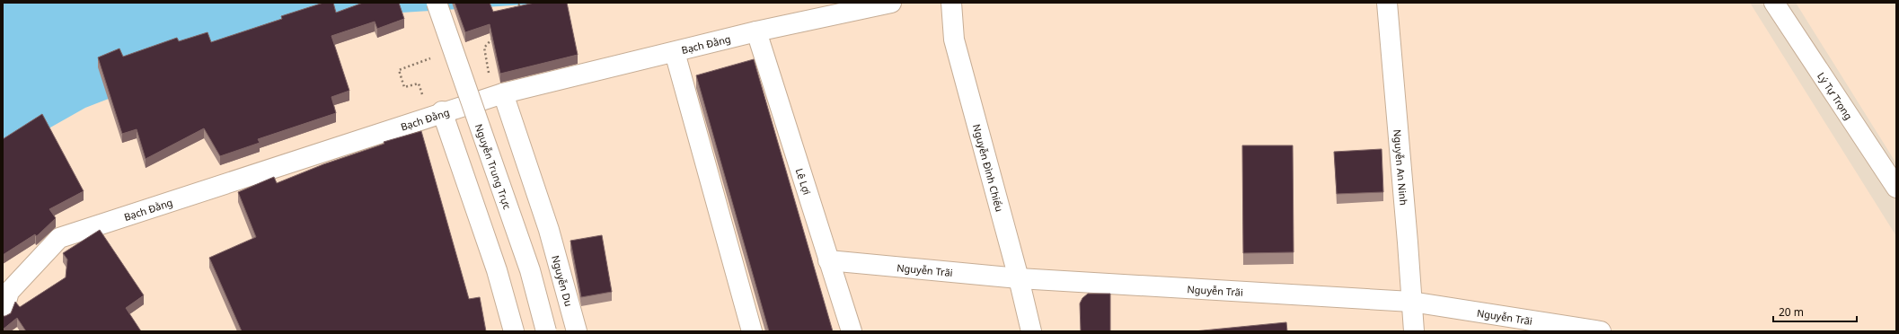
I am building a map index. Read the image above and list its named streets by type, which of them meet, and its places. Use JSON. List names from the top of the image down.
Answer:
{
  "streets": {
    "street": [
      "Bạch Đằng",
      "Lý Tự Trọng",
      "Nguyễn Trung Trực",
      "Nguyễn Đình Chiểu",
      "Nguyễn An Ninh",
      "Lê Lợi",
      "Nguyễn Trãi",
      "Nguyễn Du"
    ]
  },
  "crossings": [
    ["Bạch Đằng", "Lê Lợi"],
    ["Bạch Đằng", "Nguyễn Du"],
    ["Nguyễn Đình Chiểu", "Nguyễn Trãi"],
    ["Nguyễn An Ninh", "Nguyễn Trãi"],
    ["Lê Lợi", "Nguyễn Trãi"]
  ],
  "scale_bar": "20 m"
}
